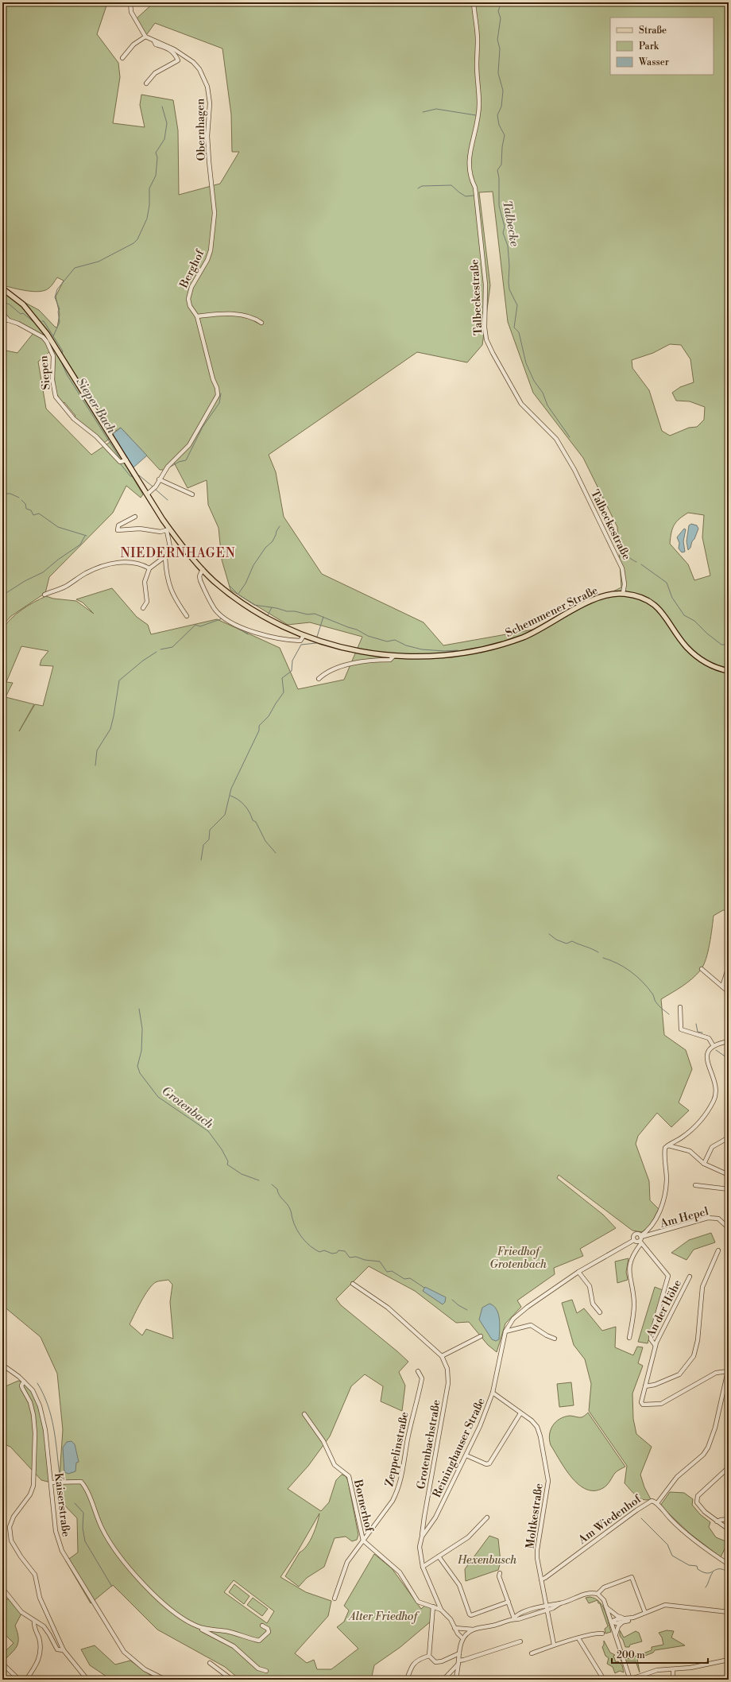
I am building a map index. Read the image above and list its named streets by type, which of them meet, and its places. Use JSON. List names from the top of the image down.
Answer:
{
  "streets": {
    "main road": ["Schemmener Straße"],
    "street": [
      "Obernhagen",
      "Berghof",
      "Talbeckestraße",
      "Siepen",
      "Am Hepel",
      "An der Höhe",
      "Grotenbachstraße",
      "Reininghauser Straße",
      "Zeppelinstraße",
      "Kaiserstraße",
      "Bornerhof",
      "Moltkestraße",
      "Am Wiedenhof"
    ]
  },
  "crossings": [
    ["Obernhagen", "Berghof"],
    ["Talbeckestraße", "Schemmener Straße"],
    ["Siepen", "Schemmener Straße"],
    ["Am Hepel", "An der Höhe"],
    ["Am Hepel", "Reininghauser Straße"],
    ["An der Höhe", "Reininghauser Straße"],
    ["Grotenbachstraße", "Reininghauser Straße"],
    ["Reininghauser Straße", "Moltkestraße"],
    ["Zeppelinstraße", "Bornerhof"],
    ["Moltkestraße", "Am Wiedenhof"]
  ],
  "districts": ["NIEDERNHAGEN"],
  "water": ["Talbecke", "Sieper Bach", "Grotenbach"],
  "parks": ["Friedhof Grotenbach", "Hexenbusch", "Alter Friedhof"],
  "legend": ["Straße", "Park", "Wasser"],
  "scale_bar": "200 m"
}
